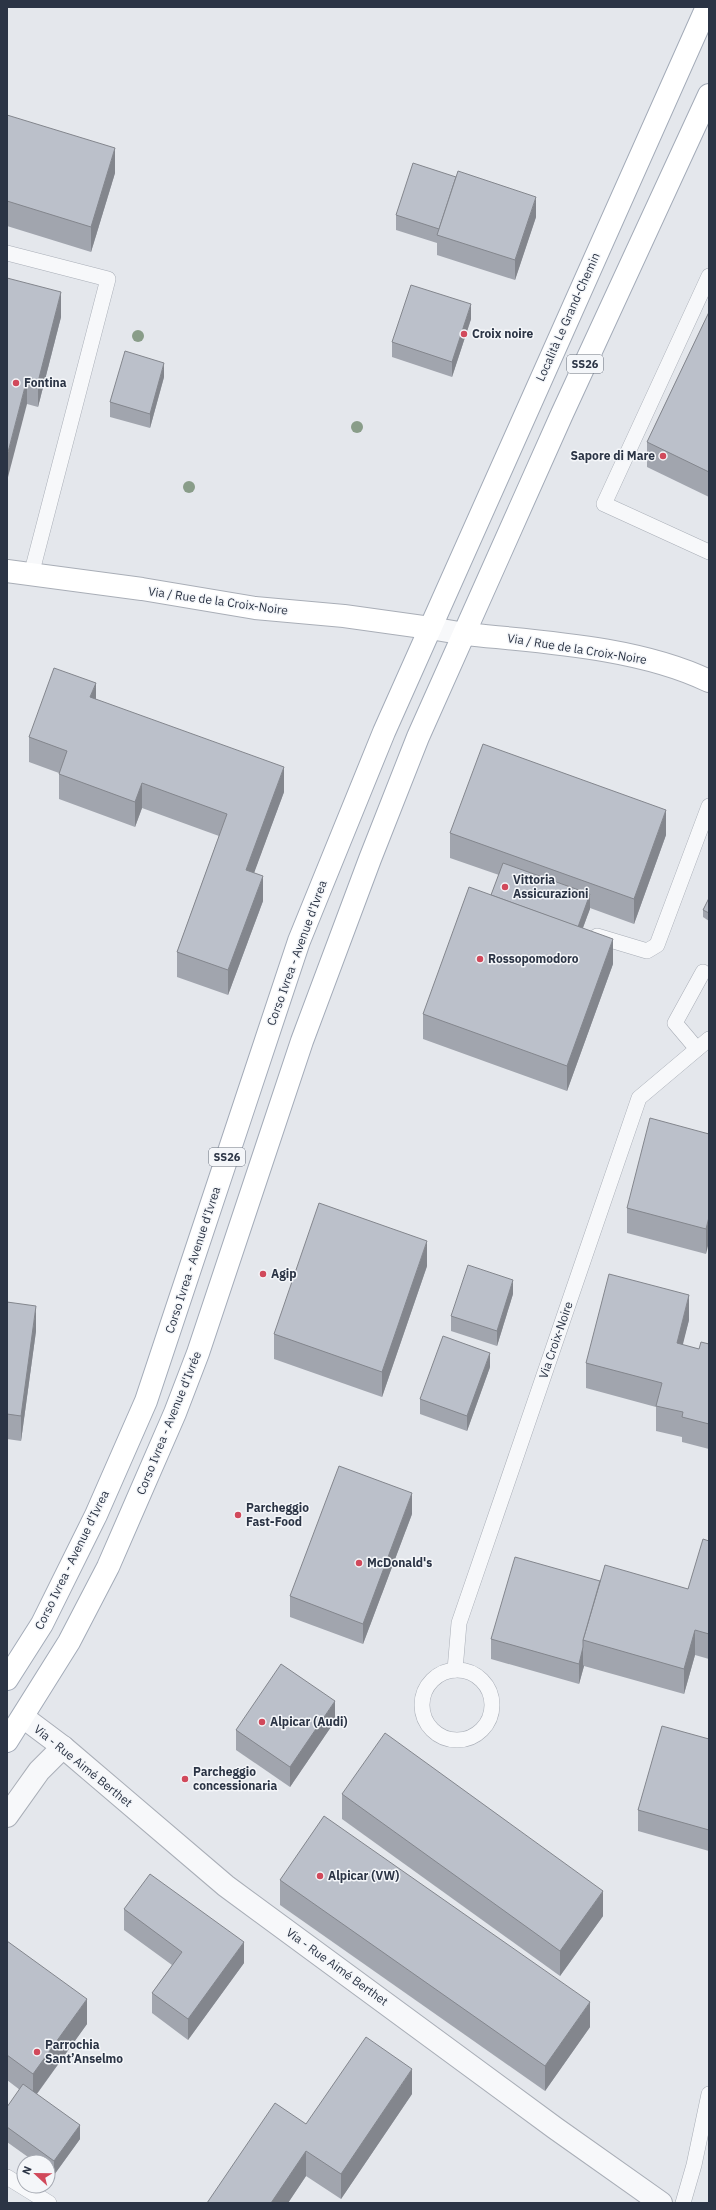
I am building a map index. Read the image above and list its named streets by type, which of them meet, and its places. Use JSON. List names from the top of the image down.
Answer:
{
  "streets": {
    "main road": [
      "Località Le Grand-Chemin",
      "SS26",
      "Via / Rue de la Croix-Noire",
      "Corso Ivrea - Avenue d'Ivrea",
      "Corso Ivrea - Avenue d'Ivrée"
    ],
    "street": ["Via - Rue Aimé Berthet"],
    "lane": ["Via Croix-Noire"]
  },
  "crossings": [
    ["Località Le Grand-Chemin", "Via / Rue de la Croix-Noire"],
    ["Località Le Grand-Chemin", "Corso Ivrea - Avenue d'Ivrea"],
    ["SS26", "Via / Rue de la Croix-Noire"],
    ["SS26", "Corso Ivrea - Avenue d'Ivrée"],
    ["Via / Rue de la Croix-Noire", "Corso Ivrea - Avenue d'Ivrea"],
    ["Via / Rue de la Croix-Noire", "Corso Ivrea - Avenue d'Ivrée"],
    ["Corso Ivrea - Avenue d'Ivrée", "Via - Rue Aimé Berthet"]
  ],
  "places": [
    "Croix noire",
    "Fontina",
    "Sapore di Mare",
    "Vittoria Assicurazioni",
    "Rossopomodoro",
    "Agip",
    "Parcheggio Fast-Food",
    "McDonald's",
    "Alpicar (Audi)",
    "Parcheggio concessionaria",
    "Alpicar (VW)",
    "Parrochia Sant’Anselmo"
  ],
  "north": "left"
}
